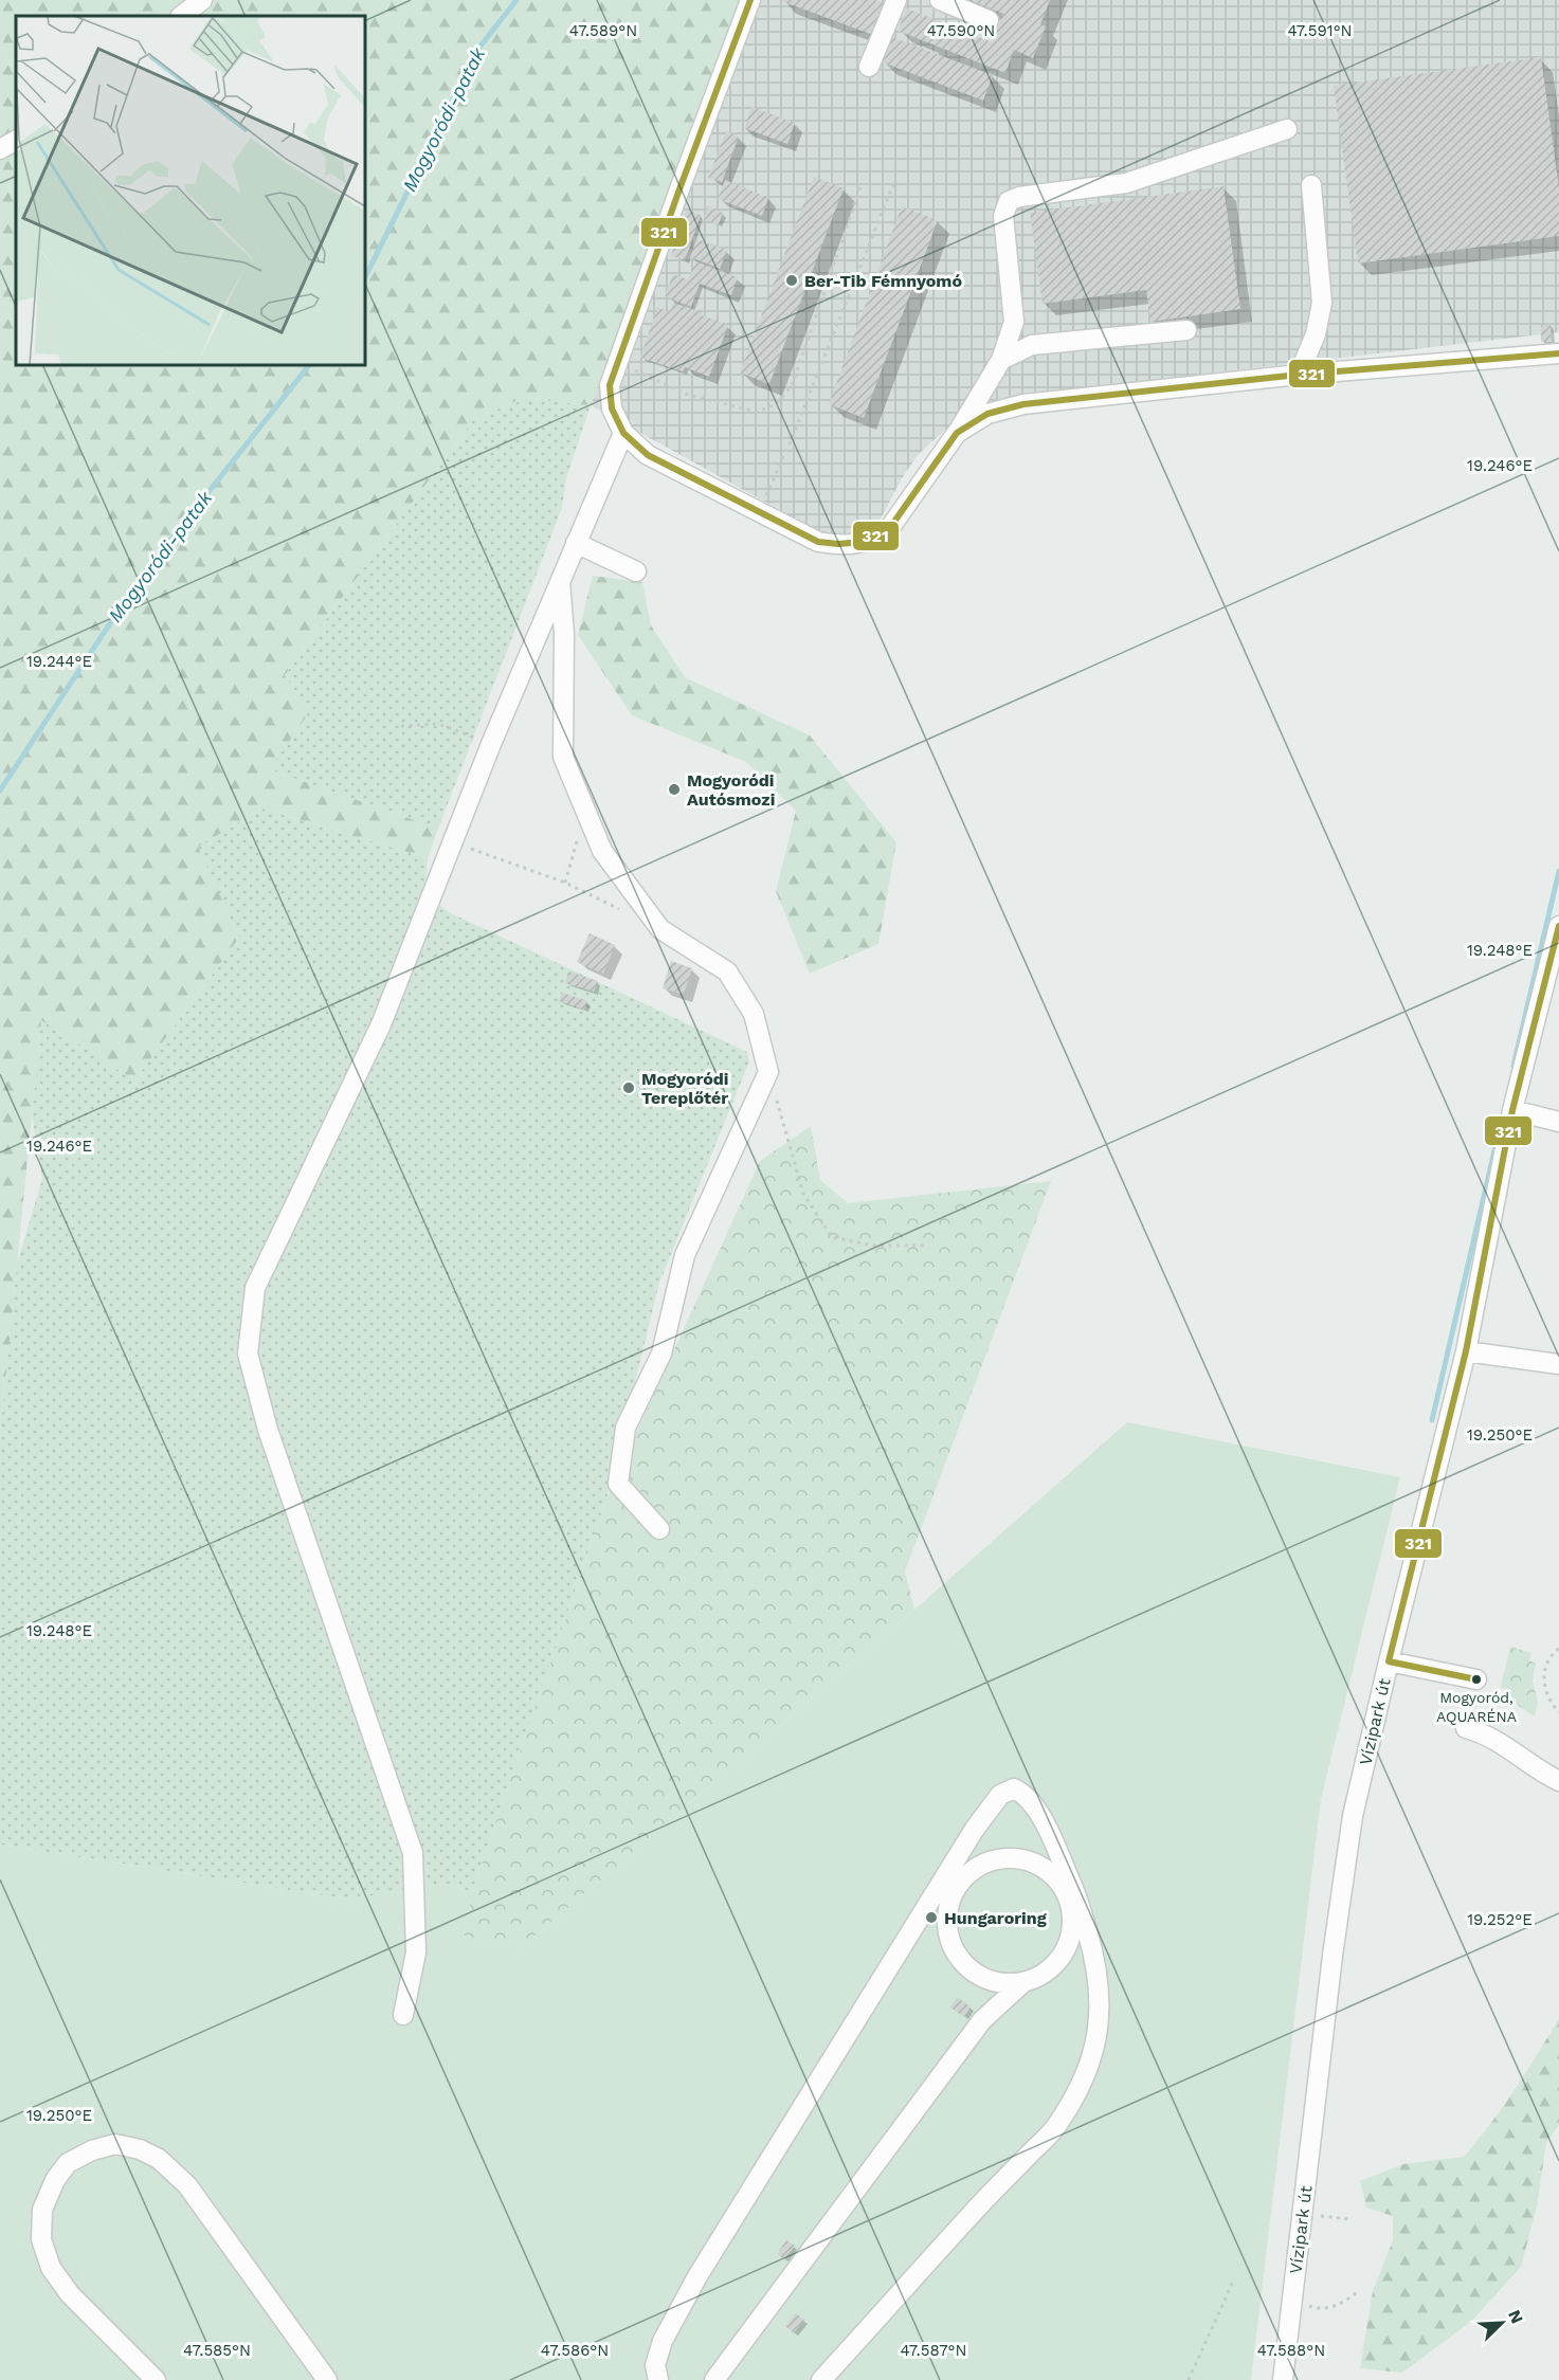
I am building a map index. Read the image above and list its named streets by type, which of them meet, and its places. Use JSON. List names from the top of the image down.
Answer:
{
  "streets": {
    "street": ["Vízipark út"]
  },
  "water": ["Mogyoródi-patak"],
  "places": [
    "Ber-Tib Fémnyomó",
    "Mogyoródi Autósmozi",
    "Mogyoródi Tereplőtér",
    "Mogyoród, AQUARÉNA",
    "Hungaroring"
  ],
  "lines": ["transit line 321"],
  "north": "top right",
  "coordinates": [
    "47.589°N",
    "47.590°N",
    "47.591°N",
    "19.246°E",
    "19.244°E",
    "19.248°E",
    "19.250°E",
    "19.252°E",
    "47.585°N",
    "47.586°N",
    "47.587°N",
    "47.588°N"
  ]
}
